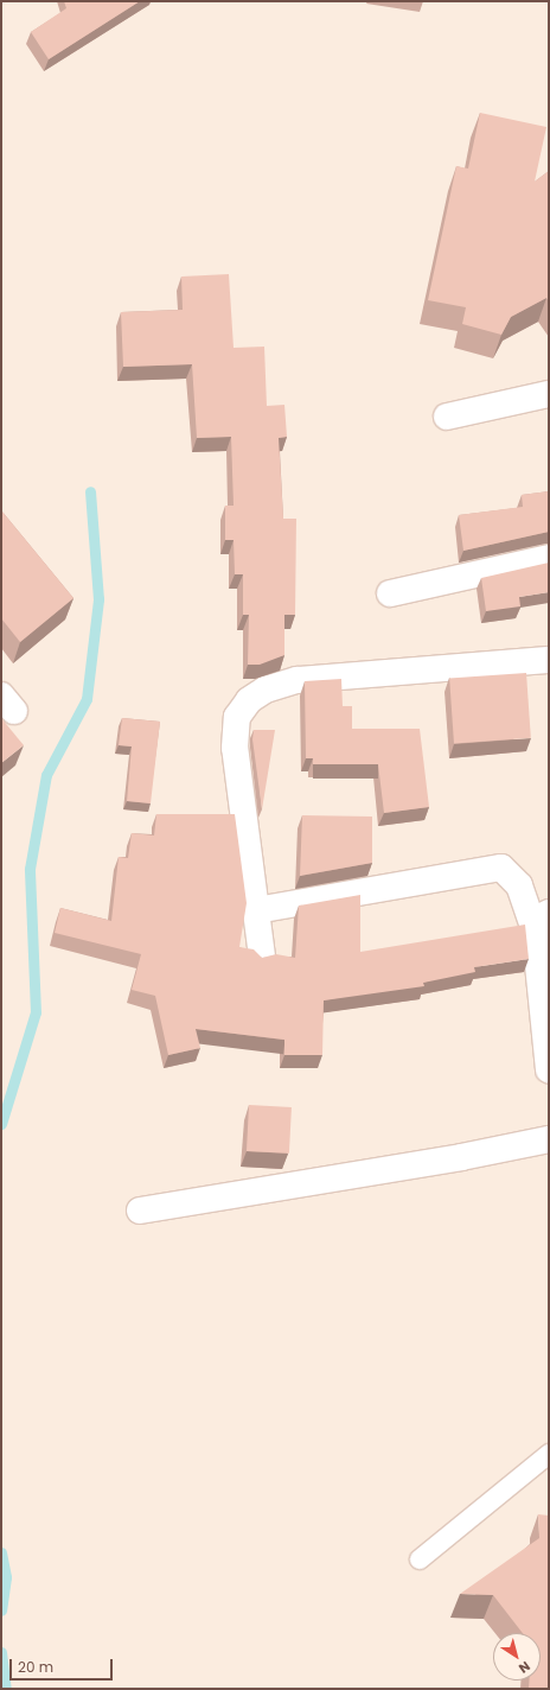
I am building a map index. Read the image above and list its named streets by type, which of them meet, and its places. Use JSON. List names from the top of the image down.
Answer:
{
  "scale_bar": "20 m",
  "north": "bottom right"
}
